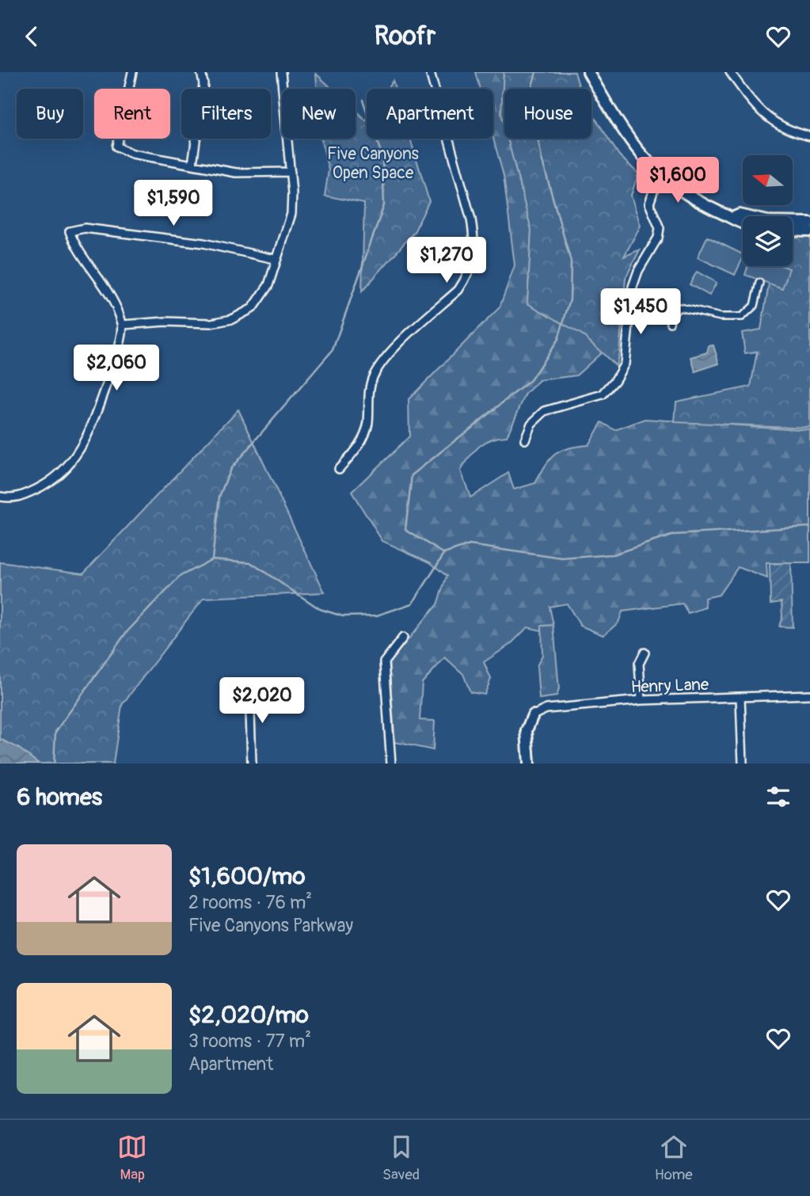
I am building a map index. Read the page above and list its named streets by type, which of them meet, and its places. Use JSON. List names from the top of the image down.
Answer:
{
  "streets": {
    "street": ["Henry Lane"]
  },
  "parks": ["Five Canyons Open Space"],
  "north": "left",
  "page": {
    "header": "Roofr",
    "chip": [
      "Buy",
      "Rent",
      "Filters",
      "New",
      "Apartment",
      "House"
    ],
    "price": [
      "$1,600",
      "$1,590",
      "$1,270",
      "$1,450",
      "$2,060",
      "$2,020"
    ],
    "heading": "6 homes",
    "list": [
      {
        "name": "$1,600/mo",
        "note": "2 rooms · 76 m² · Five Canyons Parkway"
      },
      {
        "name": "$2,020/mo",
        "note": "3 rooms · 77 m² · Apartment"
      }
    ],
    "tabs": ["Map", "Saved", "Home"]
  }
}
